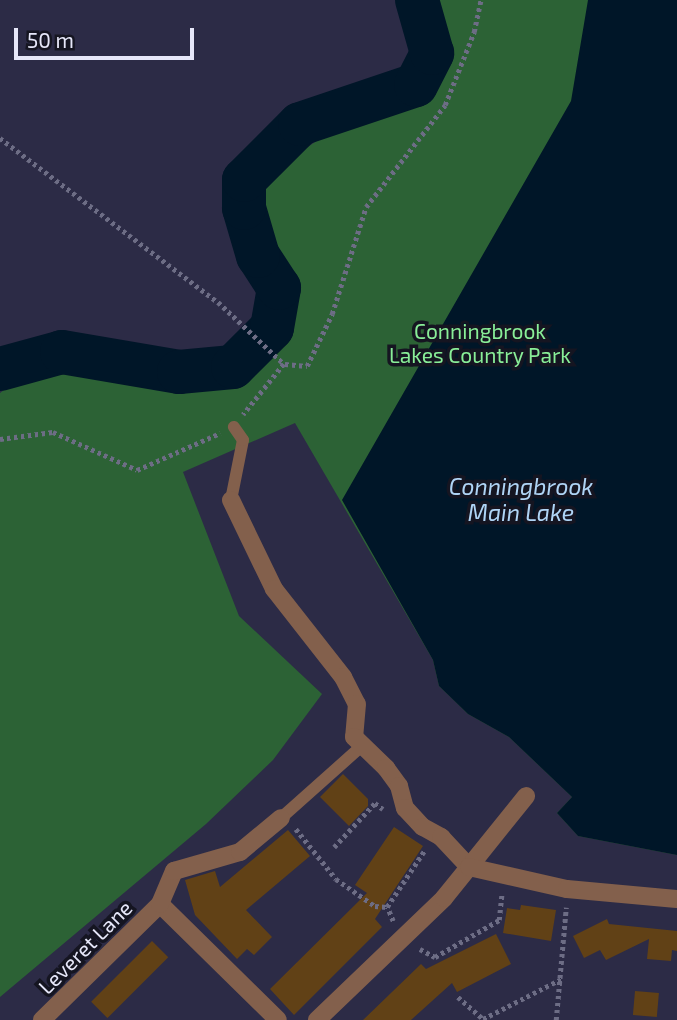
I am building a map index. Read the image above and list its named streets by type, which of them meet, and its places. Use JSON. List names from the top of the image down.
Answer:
{
  "streets": {
    "street": ["Leveret Lane"]
  },
  "water": ["Conningbrook Main Lake"],
  "parks": ["Conningbrook Lakes Country Park"],
  "scale_bar": "50 m"
}
